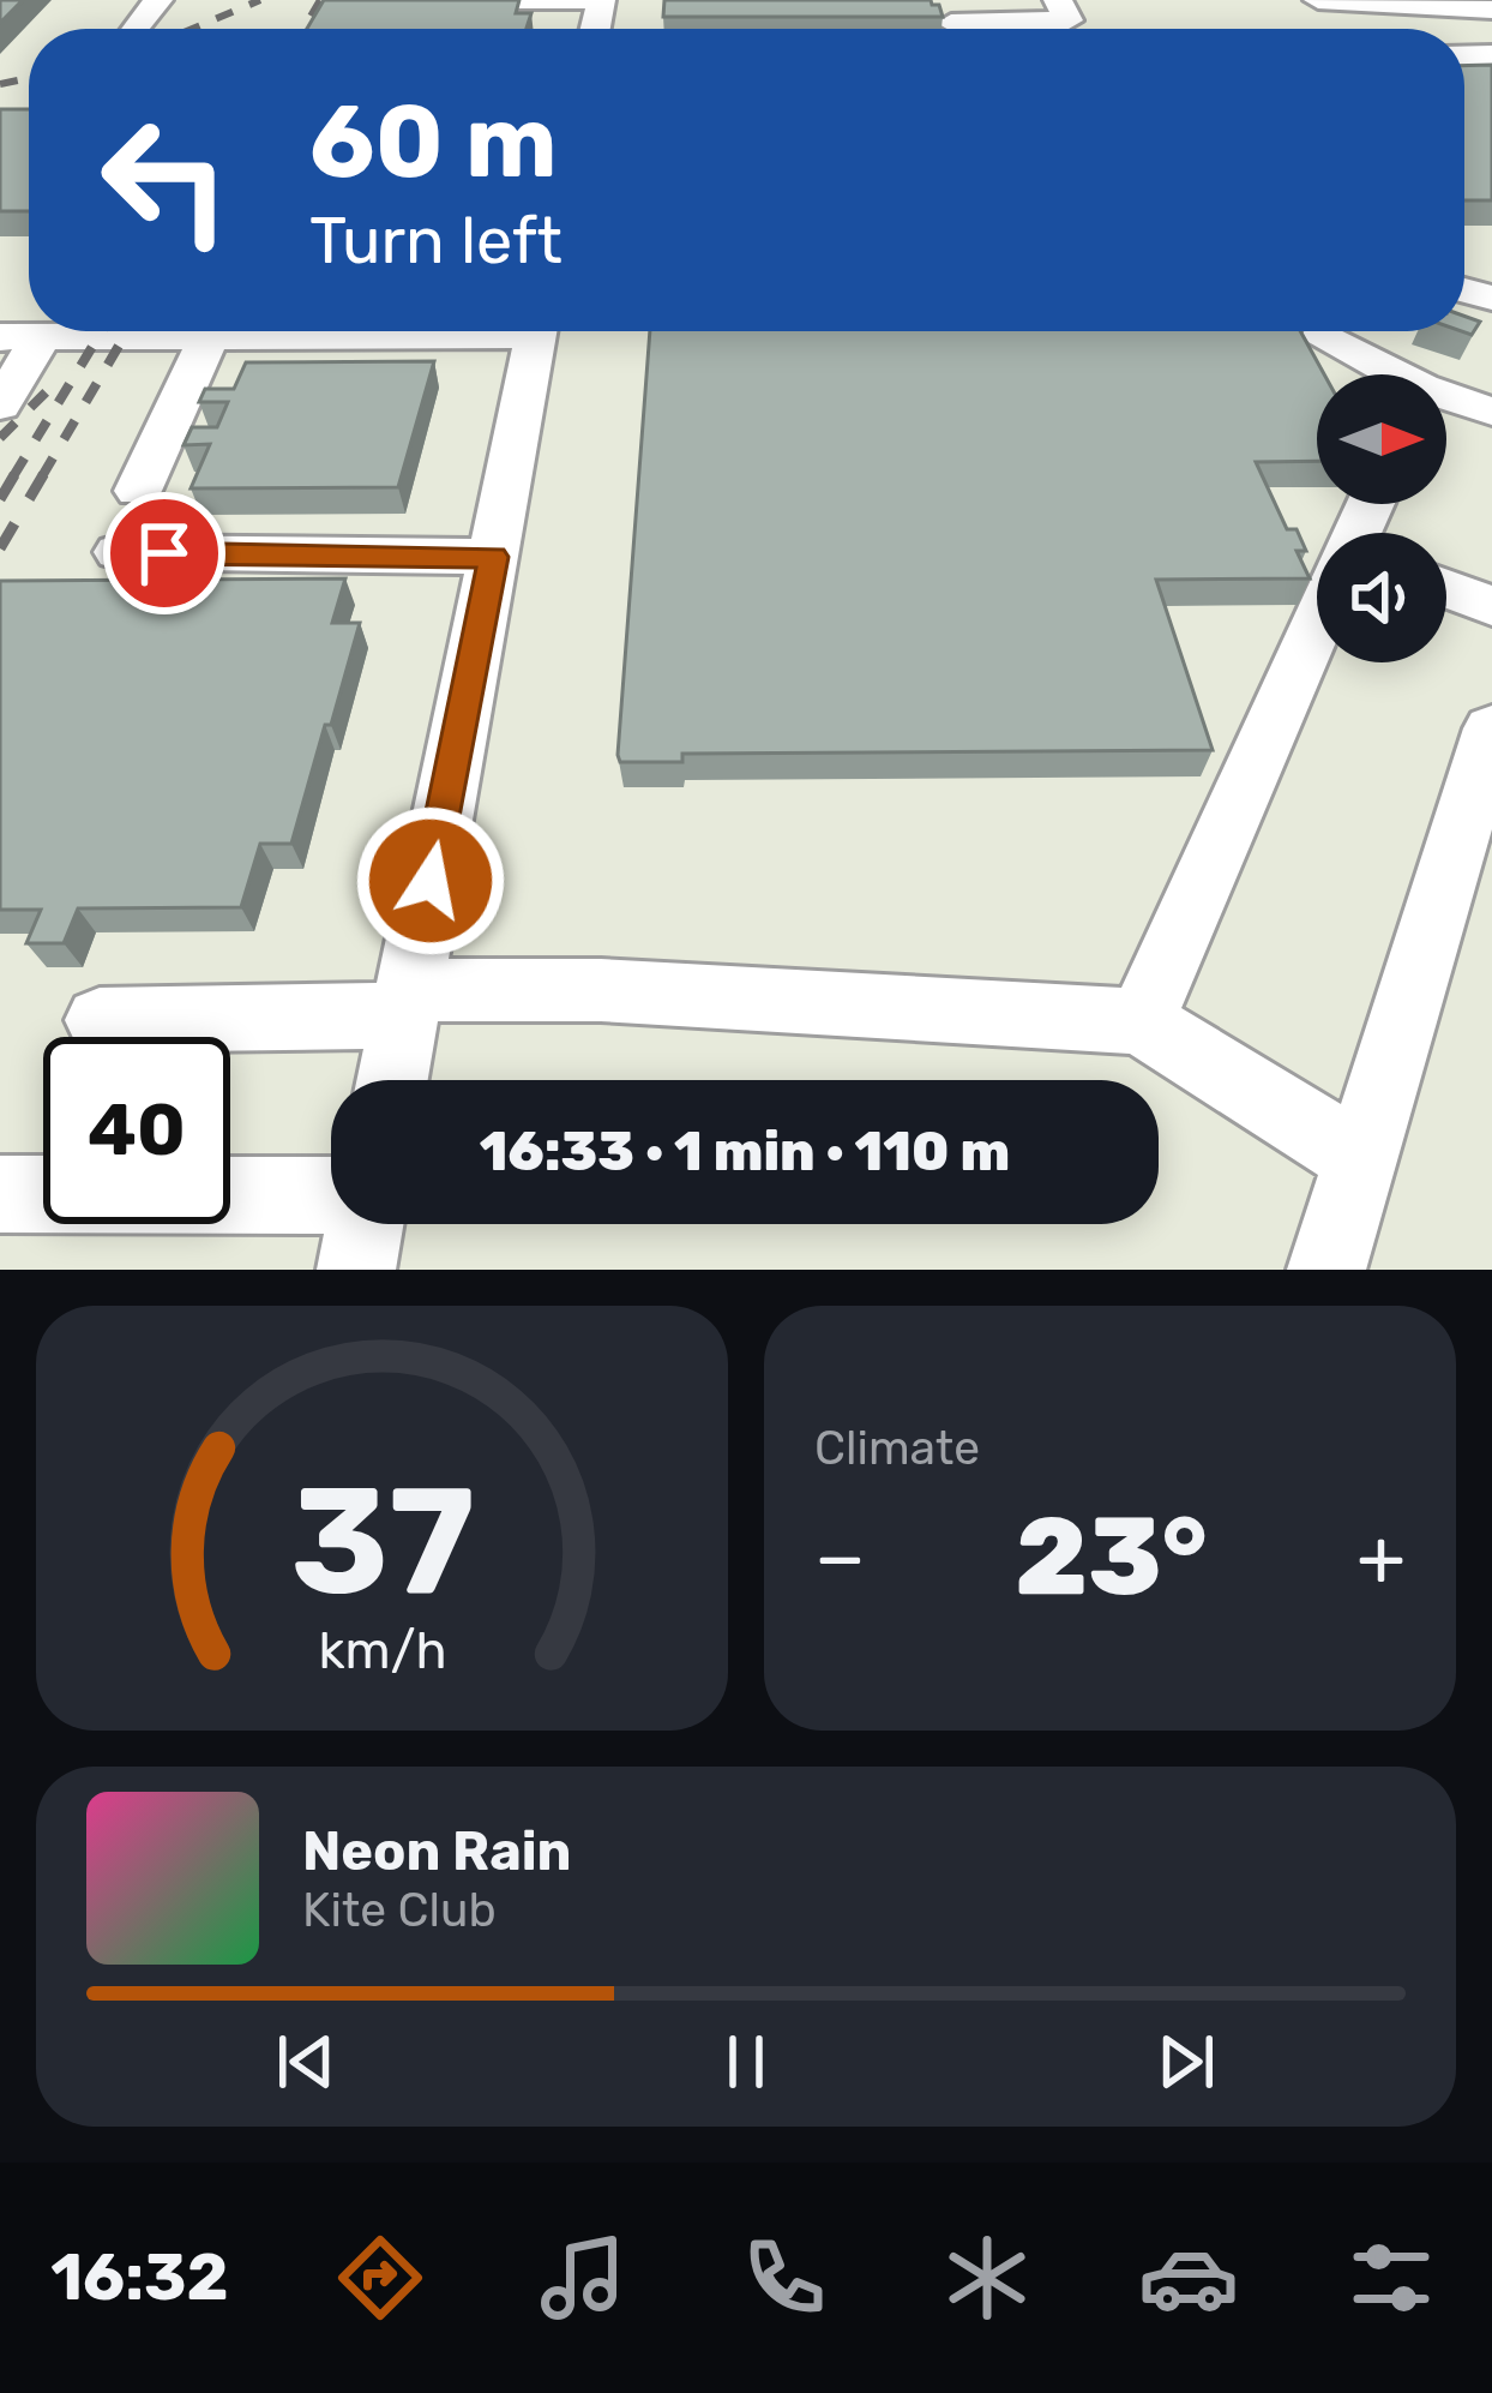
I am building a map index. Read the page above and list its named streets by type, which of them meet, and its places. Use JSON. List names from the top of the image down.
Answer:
{
  "north": "right",
  "page": {
    "turn": ["60 m", "Turn left"],
    "limit": "40",
    "trip": "16:33 · 1 min · 110 m",
    "tile": "Climate",
    "heat": ["−", "23°", "+"],
    "song": ["Neon Rain", "Kite Club"],
    "tabs": "16:32",
    "gauge": ["37", "km/h"]
  }
}
